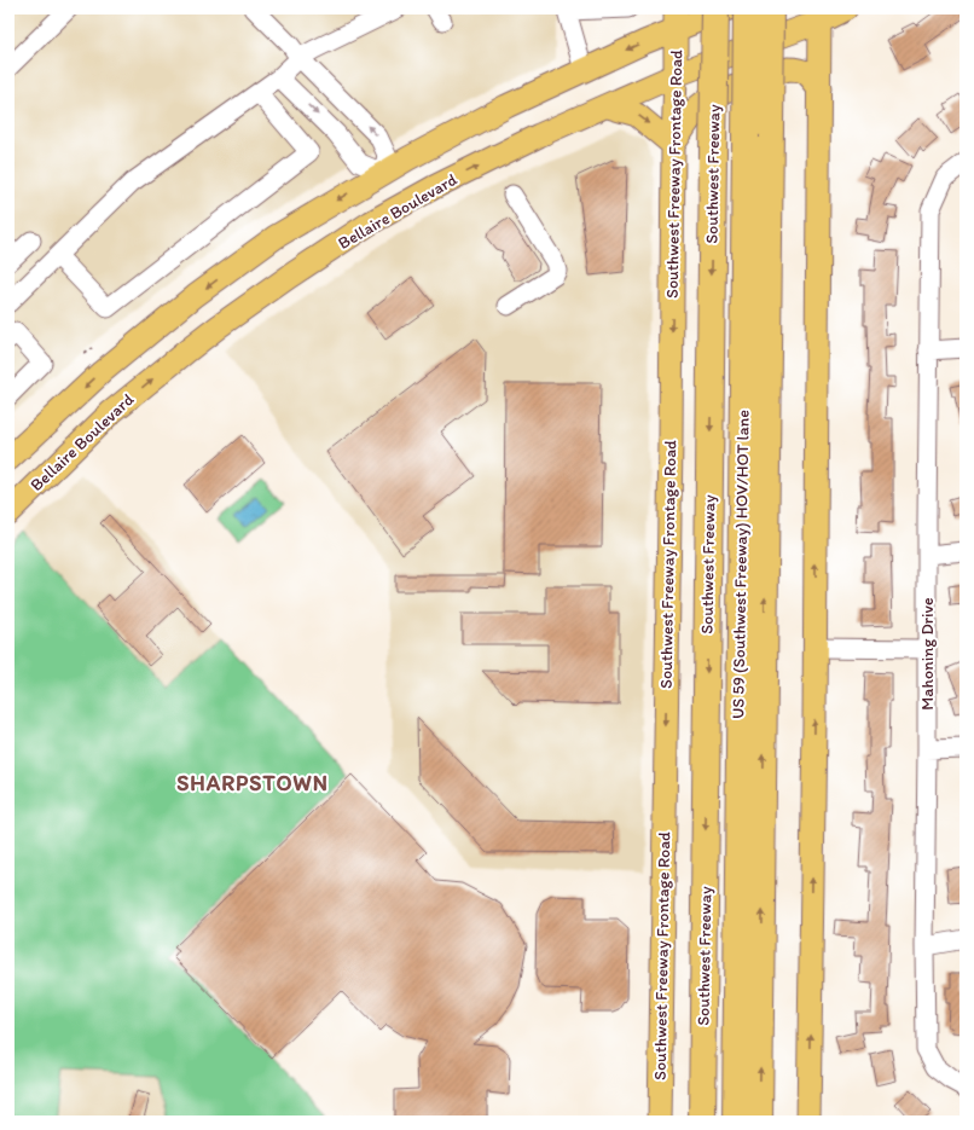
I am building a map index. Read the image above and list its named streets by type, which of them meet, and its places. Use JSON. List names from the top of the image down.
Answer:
{
  "streets": {
    "highway": ["Southwest Freeway", "US 59 (Southwest Freeway) HOV/HOT lane"],
    "main road": ["Southwest Freeway Frontage Road", "Bellaire Boulevard"],
    "street": ["Mahoning Drive"]
  },
  "crossings": [
    ["Southwest Freeway Frontage Road", "Bellaire Boulevard"]
  ],
  "districts": ["SHARPSTOWN"]
}
